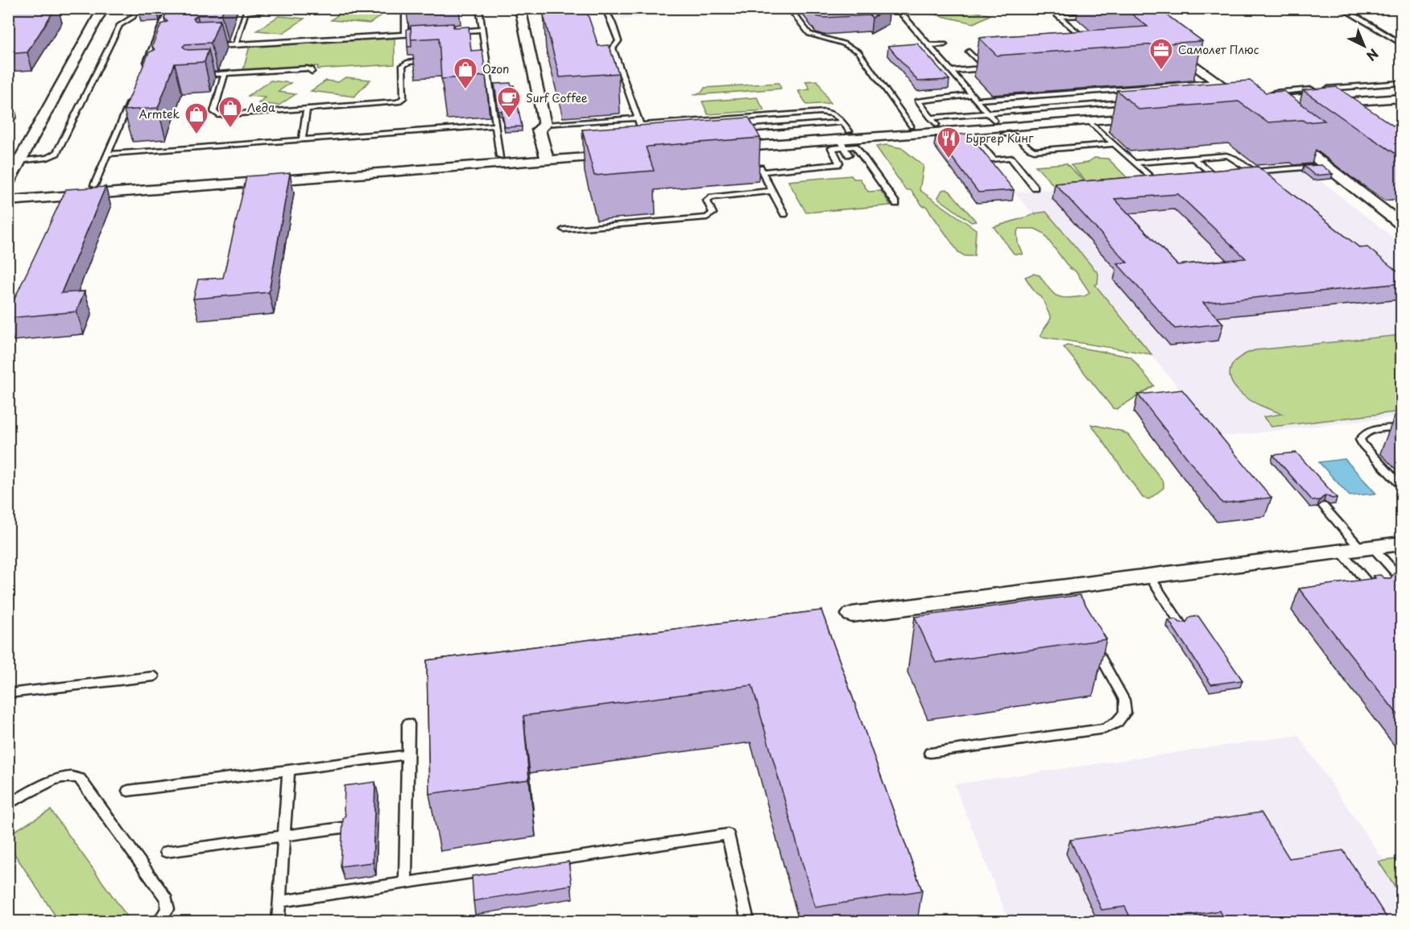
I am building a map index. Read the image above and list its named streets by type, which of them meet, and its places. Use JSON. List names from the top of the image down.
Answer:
{
  "places": {
    "office": ["Самолет Плюс"],
    "shop": ["Ozon", "Леда", "Armtek"],
    "cafe": ["Surf Coffee"],
    "restaurant": ["Бургер Кинг"]
  },
  "north": "bottom right"
}
